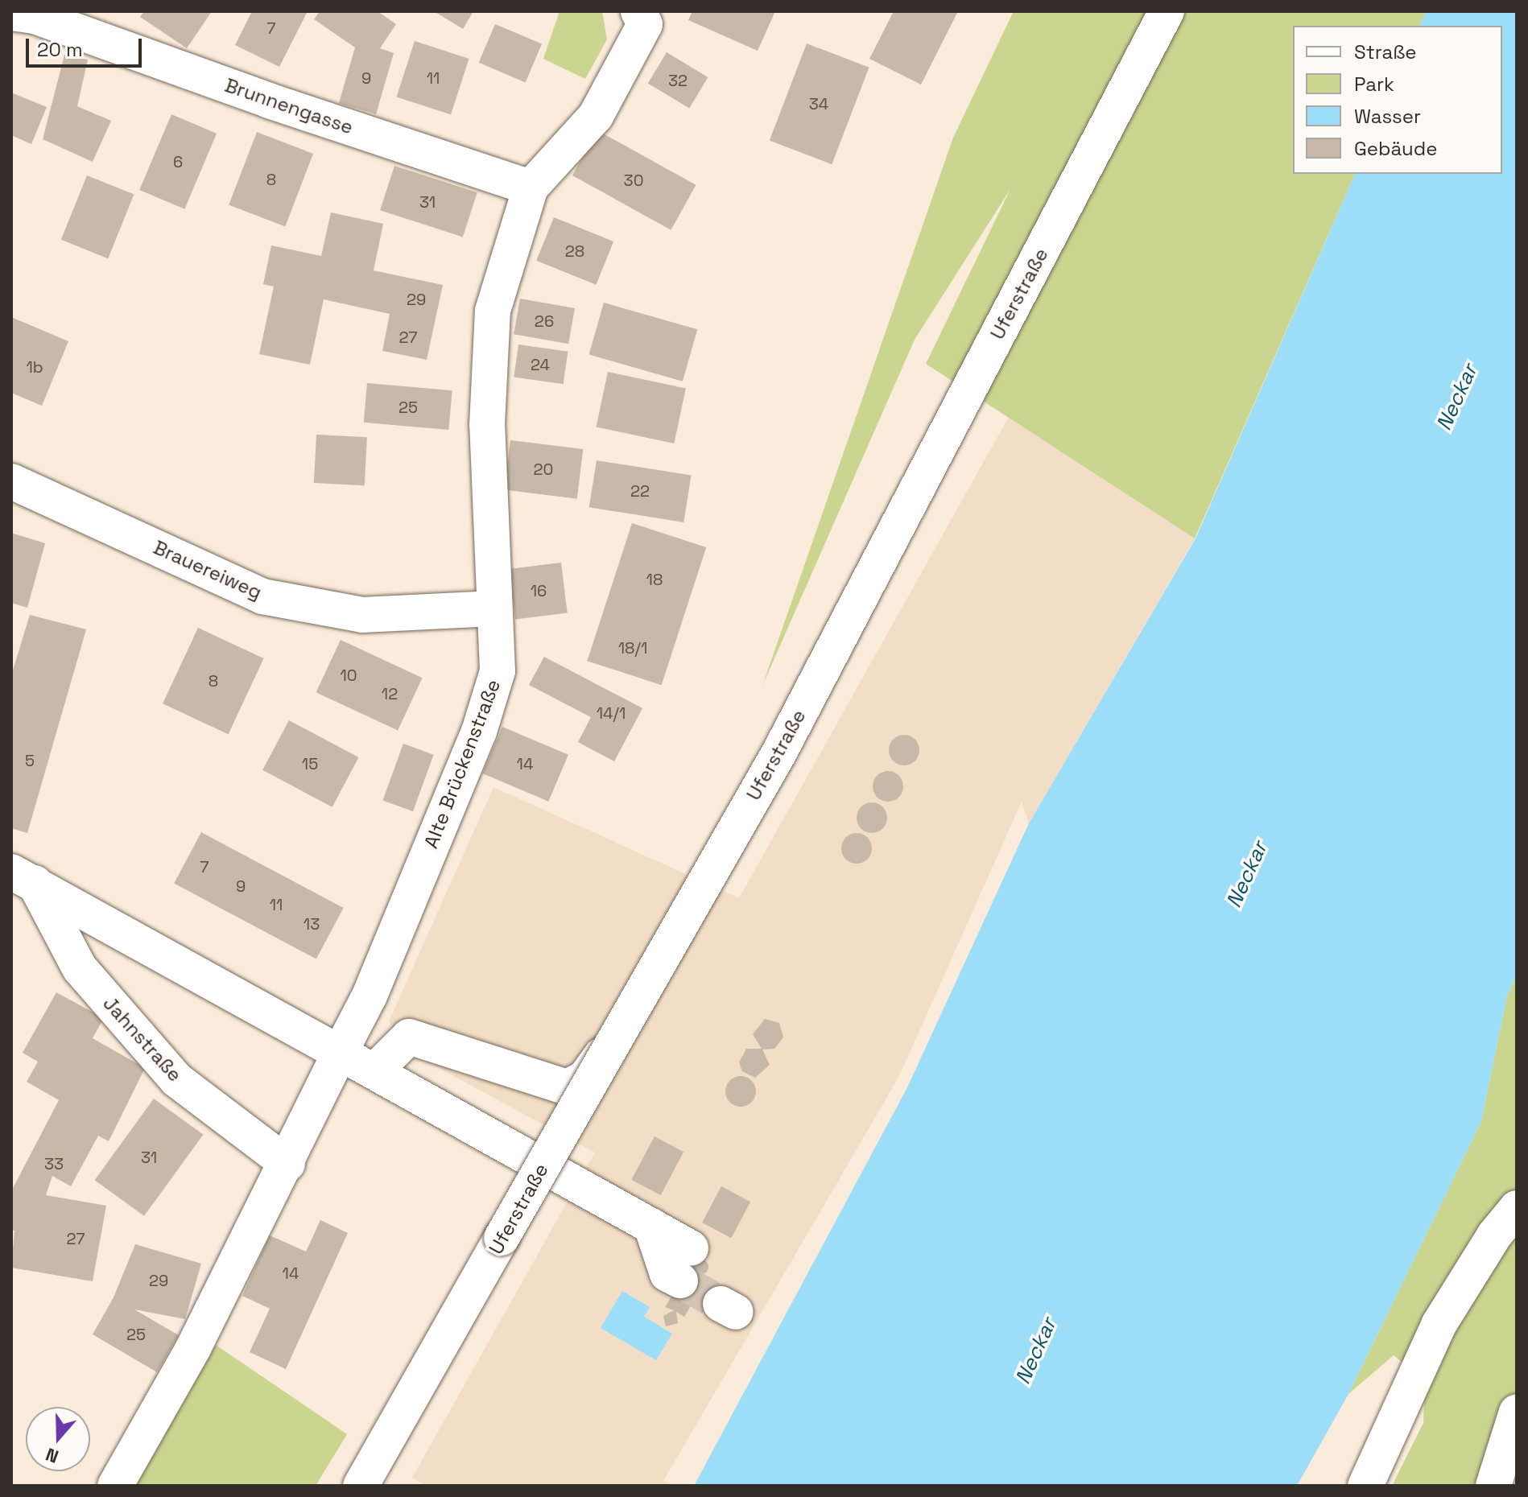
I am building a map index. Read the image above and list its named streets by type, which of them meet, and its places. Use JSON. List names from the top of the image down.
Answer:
{
  "streets": {
    "street": [
      "Brunnengasse",
      "Uferstraße",
      "Brauereiweg",
      "Alte Brückenstraße",
      "Jahnstraße"
    ]
  },
  "crossings": [
    ["Brunnengasse", "Alte Brückenstraße"],
    ["Brauereiweg", "Alte Brückenstraße"]
  ],
  "water": ["Neckar"],
  "house_numbers": [
    "7",
    "9",
    "11",
    "32",
    "34",
    "6",
    "8",
    "30",
    "31",
    "28",
    "29",
    "26",
    "27",
    "24",
    "1b",
    "25",
    "20",
    "22",
    "18",
    "16",
    "18/1",
    "10",
    "8",
    "12",
    "14/1",
    "5",
    "15",
    "14",
    "7",
    "9",
    "11",
    "13",
    "31",
    "33",
    "27",
    "14",
    "29",
    "25"
  ],
  "legend": [
    "Straße",
    "Park",
    "Wasser",
    "Gebäude"
  ],
  "scale_bar": "20 m",
  "north": "bottom"
}
